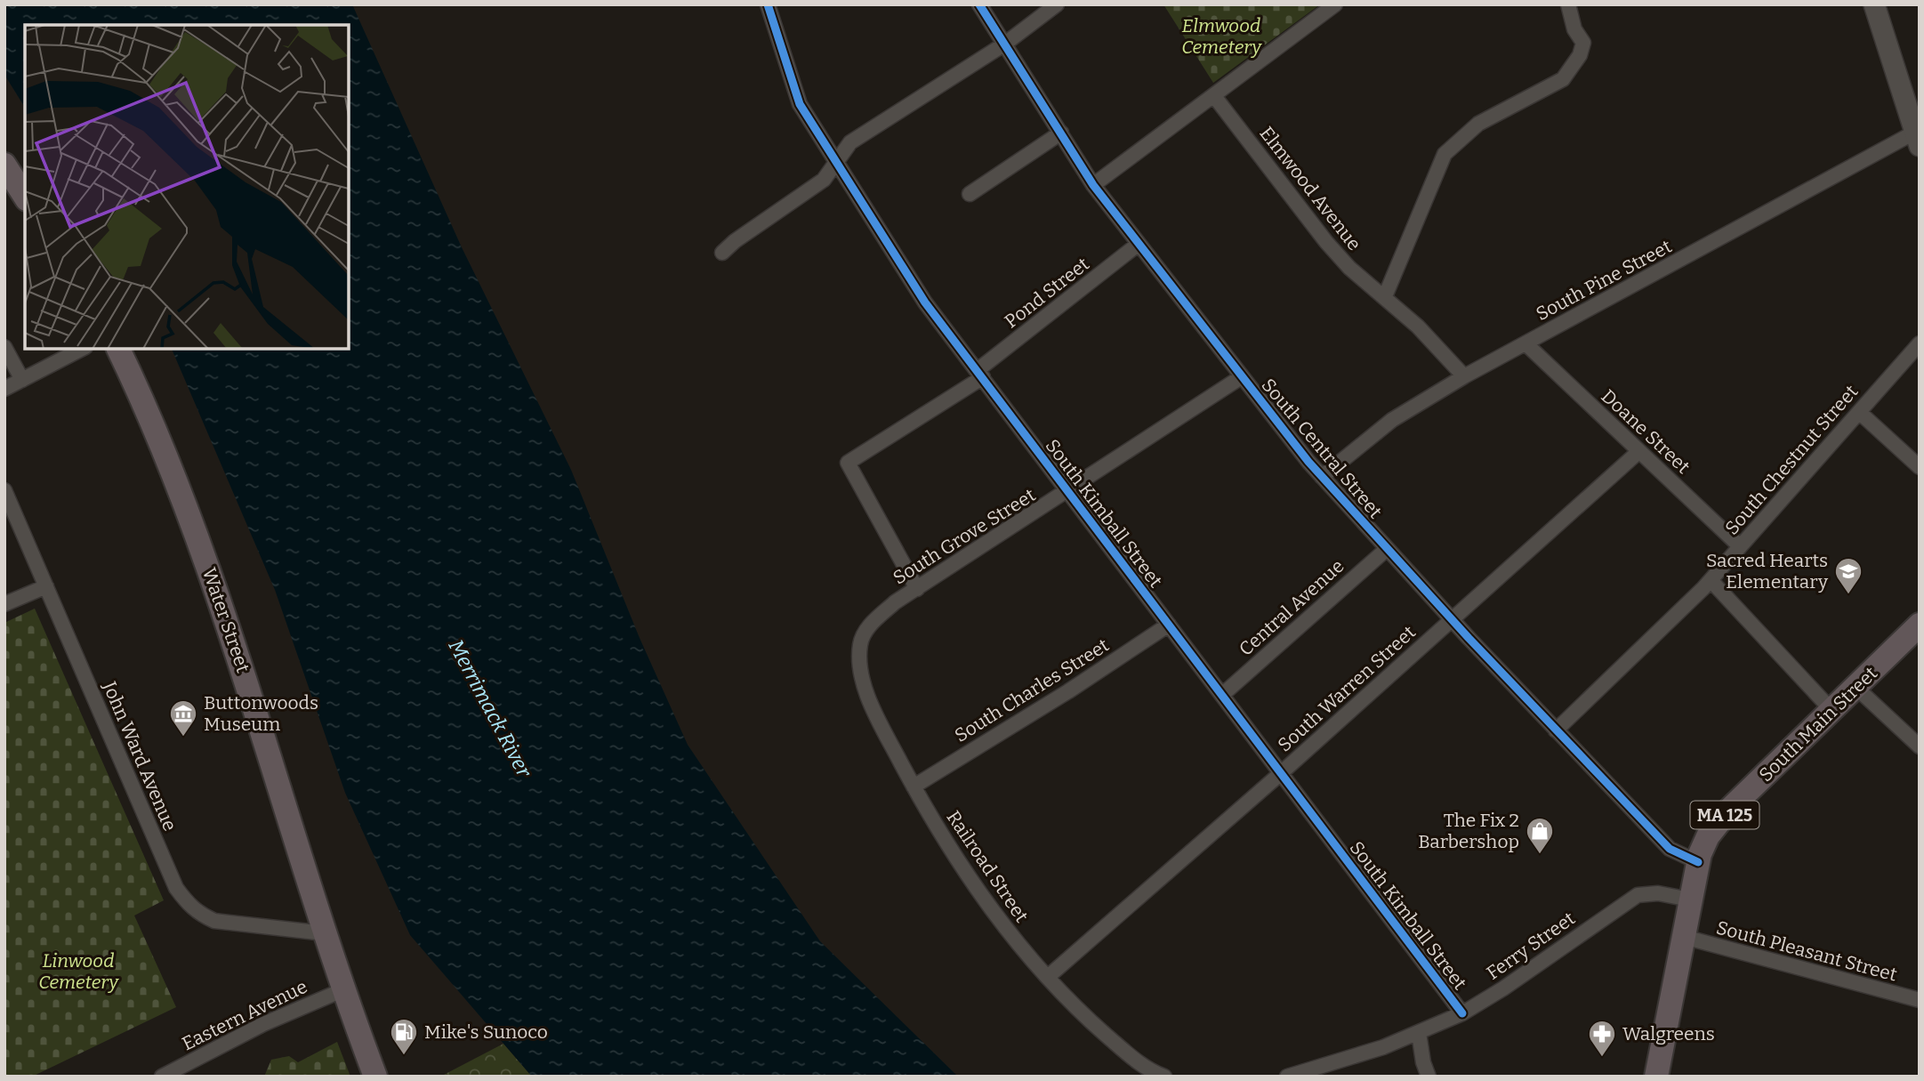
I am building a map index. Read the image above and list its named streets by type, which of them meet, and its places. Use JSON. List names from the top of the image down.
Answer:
{
  "streets": {
    "main road": ["Water Street", "South Main Street", "MA 125"],
    "street": [
      "Elmwood Avenue",
      "South Pine Street",
      "Pond Street",
      "Doane Street",
      "South Central Street",
      "South Chestnut Street",
      "South Kimball Street",
      "South Grove Street",
      "Central Avenue",
      "South Warren Street",
      "South Charles Street",
      "John Ward Avenue",
      "Railroad Street",
      "Ferry Street",
      "South Pleasant Street",
      "Eastern Avenue"
    ]
  },
  "crossings": [
    ["Elmwood Avenue", "South Pine Street"],
    ["South Pine Street", "Doane Street"],
    ["South Pine Street", "South Central Street"],
    ["Pond Street", "South Central Street"],
    ["Pond Street", "South Kimball Street"],
    ["Pond Street", "South Grove Street"],
    ["Doane Street", "South Chestnut Street"],
    ["Doane Street", "South Warren Street"],
    ["South Central Street", "South Chestnut Street"],
    ["South Central Street", "South Grove Street"],
    ["South Central Street", "Central Avenue"],
    ["South Central Street", "South Warren Street"],
    ["South Central Street", "South Main Street"],
    ["South Kimball Street", "South Grove Street"],
    ["South Kimball Street", "Central Avenue"],
    ["South Kimball Street", "South Warren Street"],
    ["South Kimball Street", "South Charles Street"],
    ["South Kimball Street", "Ferry Street"],
    ["South Grove Street", "Railroad Street"],
    ["Water Street", "John Ward Avenue"],
    ["Water Street", "Eastern Avenue"],
    ["South Warren Street", "Railroad Street"],
    ["South Charles Street", "Railroad Street"],
    ["South Main Street", "Ferry Street"],
    ["South Main Street", "South Pleasant Street"]
  ],
  "water": ["Merrimack River"],
  "parks": ["Elmwood Cemetery", "Linwood Cemetery"],
  "places": {
    "school or university": ["Sacred Hearts Elementary"],
    "museum": ["Buttonwoods Museum"],
    "shop": ["The Fix 2 Barbershop"],
    "fuel station": ["Mike's Sunoco"],
    "pharmacy": ["Walgreens"]
  }
}
